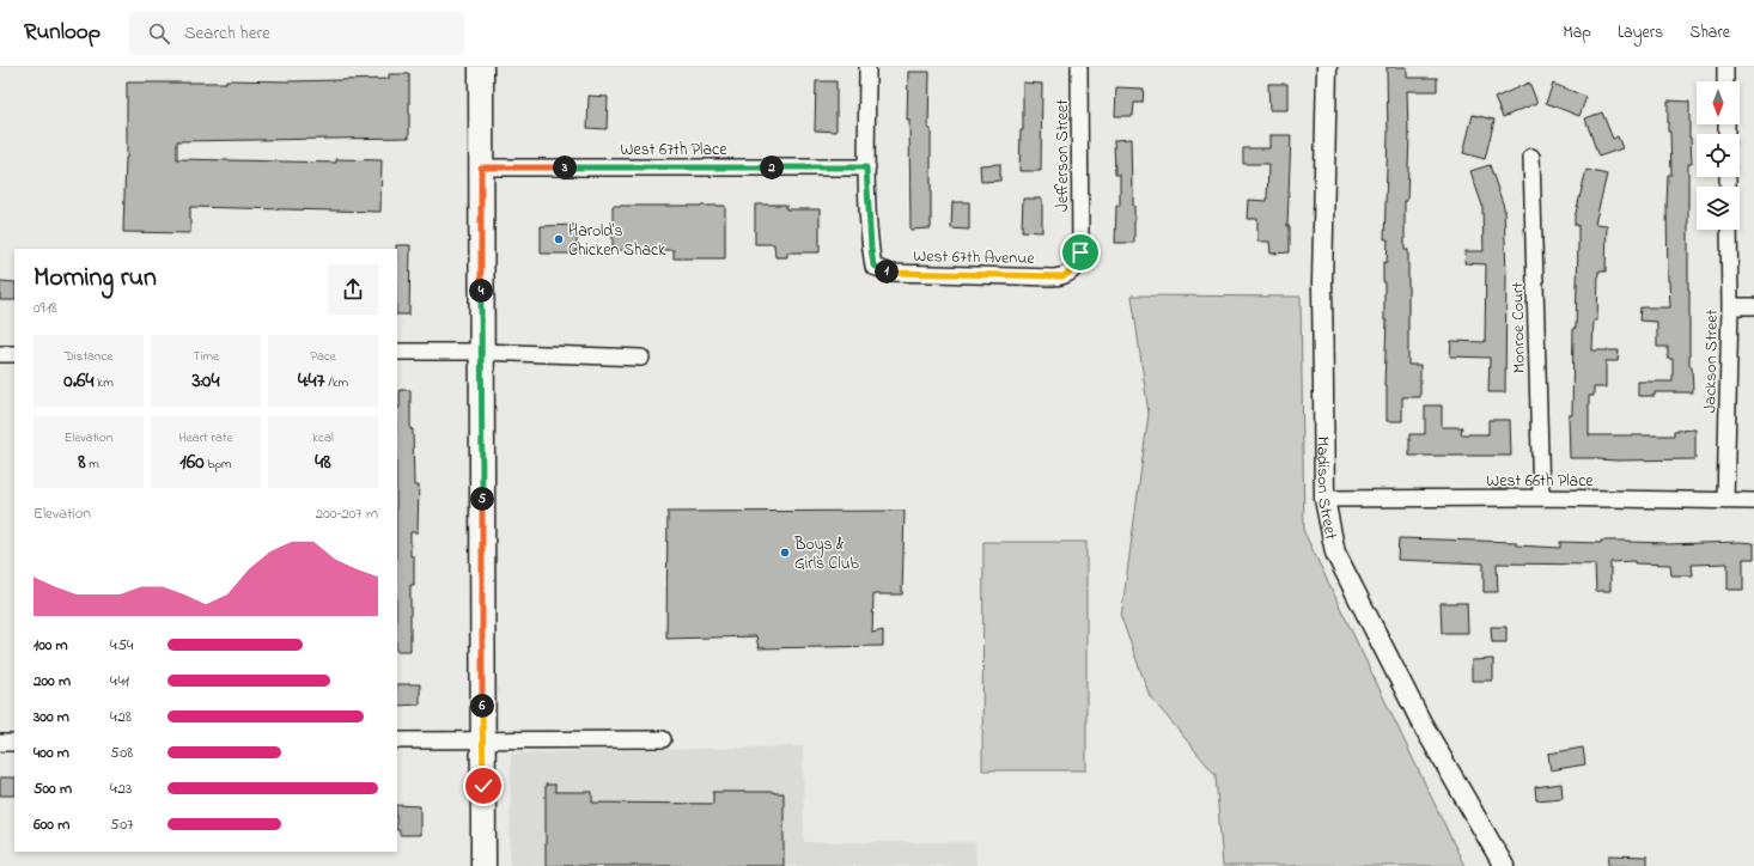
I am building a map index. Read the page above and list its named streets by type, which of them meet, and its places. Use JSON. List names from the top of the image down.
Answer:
{
  "streets": {
    "street": [
      "West 67th Place",
      "Jefferson Street",
      "West 67th Avenue",
      "Monroe Court",
      "Jackson Street",
      "West 66th Place",
      "Madison Street"
    ]
  },
  "crossings": [
    ["West 67th Place", "West 67th Avenue"],
    ["Jefferson Street", "West 67th Avenue"],
    ["Monroe Court", "West 66th Place"],
    ["Jackson Street", "West 66th Place"],
    ["West 66th Place", "Madison Street"]
  ],
  "places": ["Harold's Chicken Shack", "Boys & Girls Club"],
  "north": "bottom",
  "page": {
    "header": "Runloop",
    "search": "Search here",
    "nav": ["Map", "Layers", "Share"],
    "pins": [
      "2",
      "3",
      "1",
      "4",
      "5",
      "6"
    ],
    "heading": ["Morning run", "09:18"],
    "stats": [
      ["Distance", "0.64 km"],
      ["Time", "3:04"],
      ["Pace", "4:47 /km"],
      ["Elevation", "8 m"],
      ["Heart rate", "160 bpm"],
      ["kcal", "48"]
    ],
    "chart": ["Elevation", "200–207 m"],
    "list": [
      {
        "name": "100 m",
        "note": "4:54"
      },
      {
        "name": "200 m",
        "note": "4:41"
      },
      {
        "name": "300 m",
        "note": "4:28"
      },
      {
        "name": "400 m",
        "note": "5:08"
      },
      {
        "name": "500 m",
        "note": "4:23"
      },
      {
        "name": "600 m",
        "note": "5:07"
      }
    ]
  }
}
